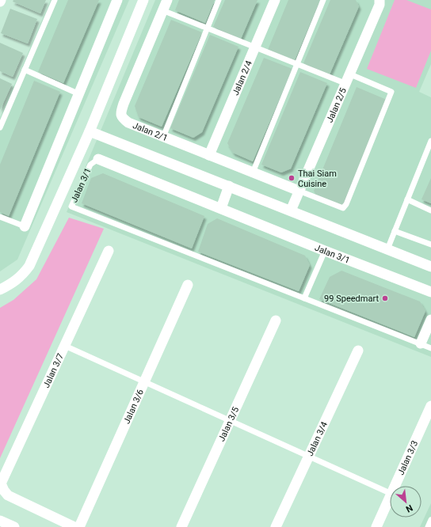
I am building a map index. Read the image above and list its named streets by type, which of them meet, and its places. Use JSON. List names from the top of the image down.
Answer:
{
  "streets": {
    "street": [
      "Jalan 2/4",
      "Jalan 2/5",
      "Jalan 2/1",
      "Jalan 3/1",
      "Jalan 3/7",
      "Jalan 3/6",
      "Jalan 3/5",
      "Jalan 3/4",
      "Jalan 3/3"
    ]
  },
  "crossings": [
    ["Jalan 2/4", "Jalan 2/1"],
    ["Jalan 2/5", "Jalan 2/1"]
  ],
  "places": ["Thai Siam Cuisine", "99 Speedmart"],
  "north": "bottom right"
}
